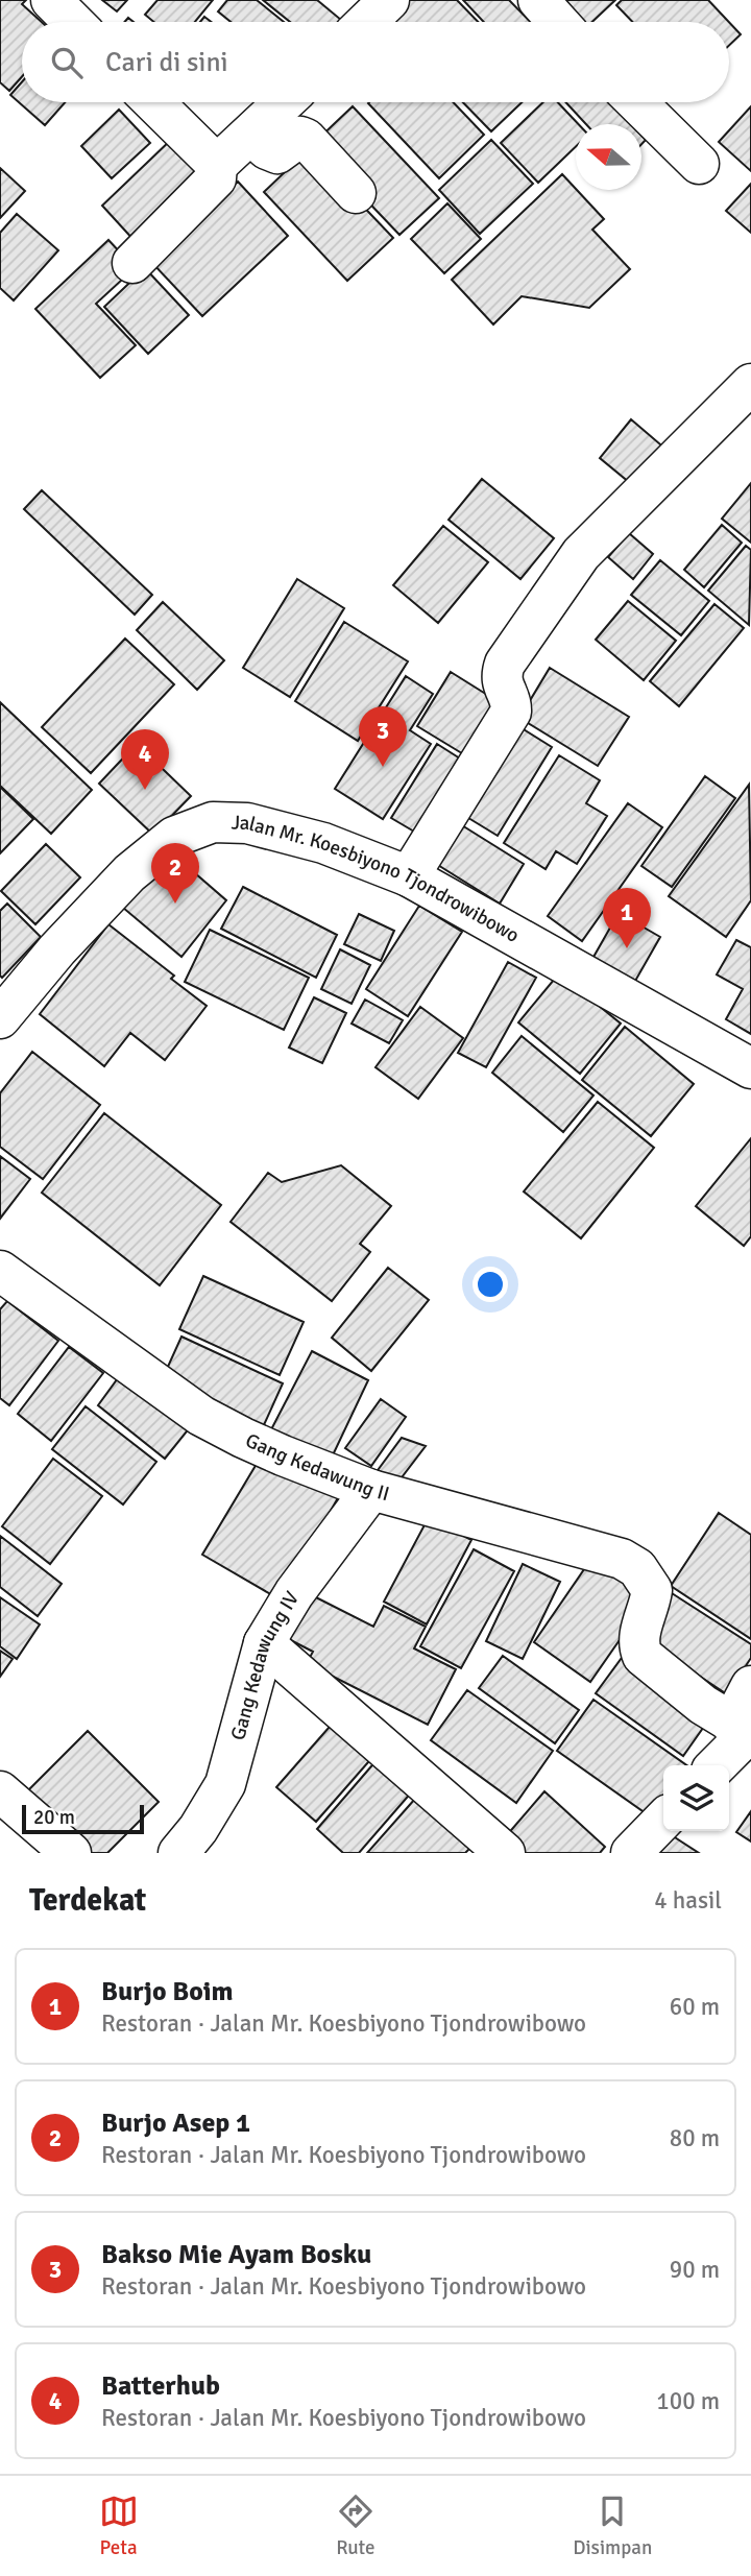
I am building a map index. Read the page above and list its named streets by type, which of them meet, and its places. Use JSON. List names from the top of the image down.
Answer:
{
  "streets": {
    "street": ["Jalan Mr. Koesbiyono Tjondrowibowo", "Gang Kedawung II", "Gang Kedawung IV"]
  },
  "crossings": [
    ["Gang Kedawung II", "Gang Kedawung IV"]
  ],
  "scale_bar": "20 m",
  "north": "left",
  "page": {
    "search": "Cari di sini",
    "pins": [
      "3",
      "4",
      "2",
      "1"
    ],
    "scale": "20 m",
    "heading": ["Terdekat", "4 hasil"],
    "list": [
      {
        "mark": "1",
        "name": "Burjo Boim",
        "note": "Restoran · Jalan Mr. Koesbiyono Tjondrowibowo",
        "value": "60 m"
      },
      {
        "mark": "2",
        "name": "Burjo Asep 1",
        "note": "Restoran · Jalan Mr. Koesbiyono Tjondrowibowo",
        "value": "80 m"
      },
      {
        "mark": "3",
        "name": "Bakso Mie Ayam Bosku",
        "note": "Restoran · Jalan Mr. Koesbiyono Tjondrowibowo",
        "value": "90 m"
      },
      {
        "mark": "4",
        "name": "Batterhub",
        "note": "Restoran · Jalan Mr. Koesbiyono Tjondrowibowo",
        "value": "100 m"
      }
    ],
    "nav": ["Peta", "Rute", "Disimpan"]
  }
}
